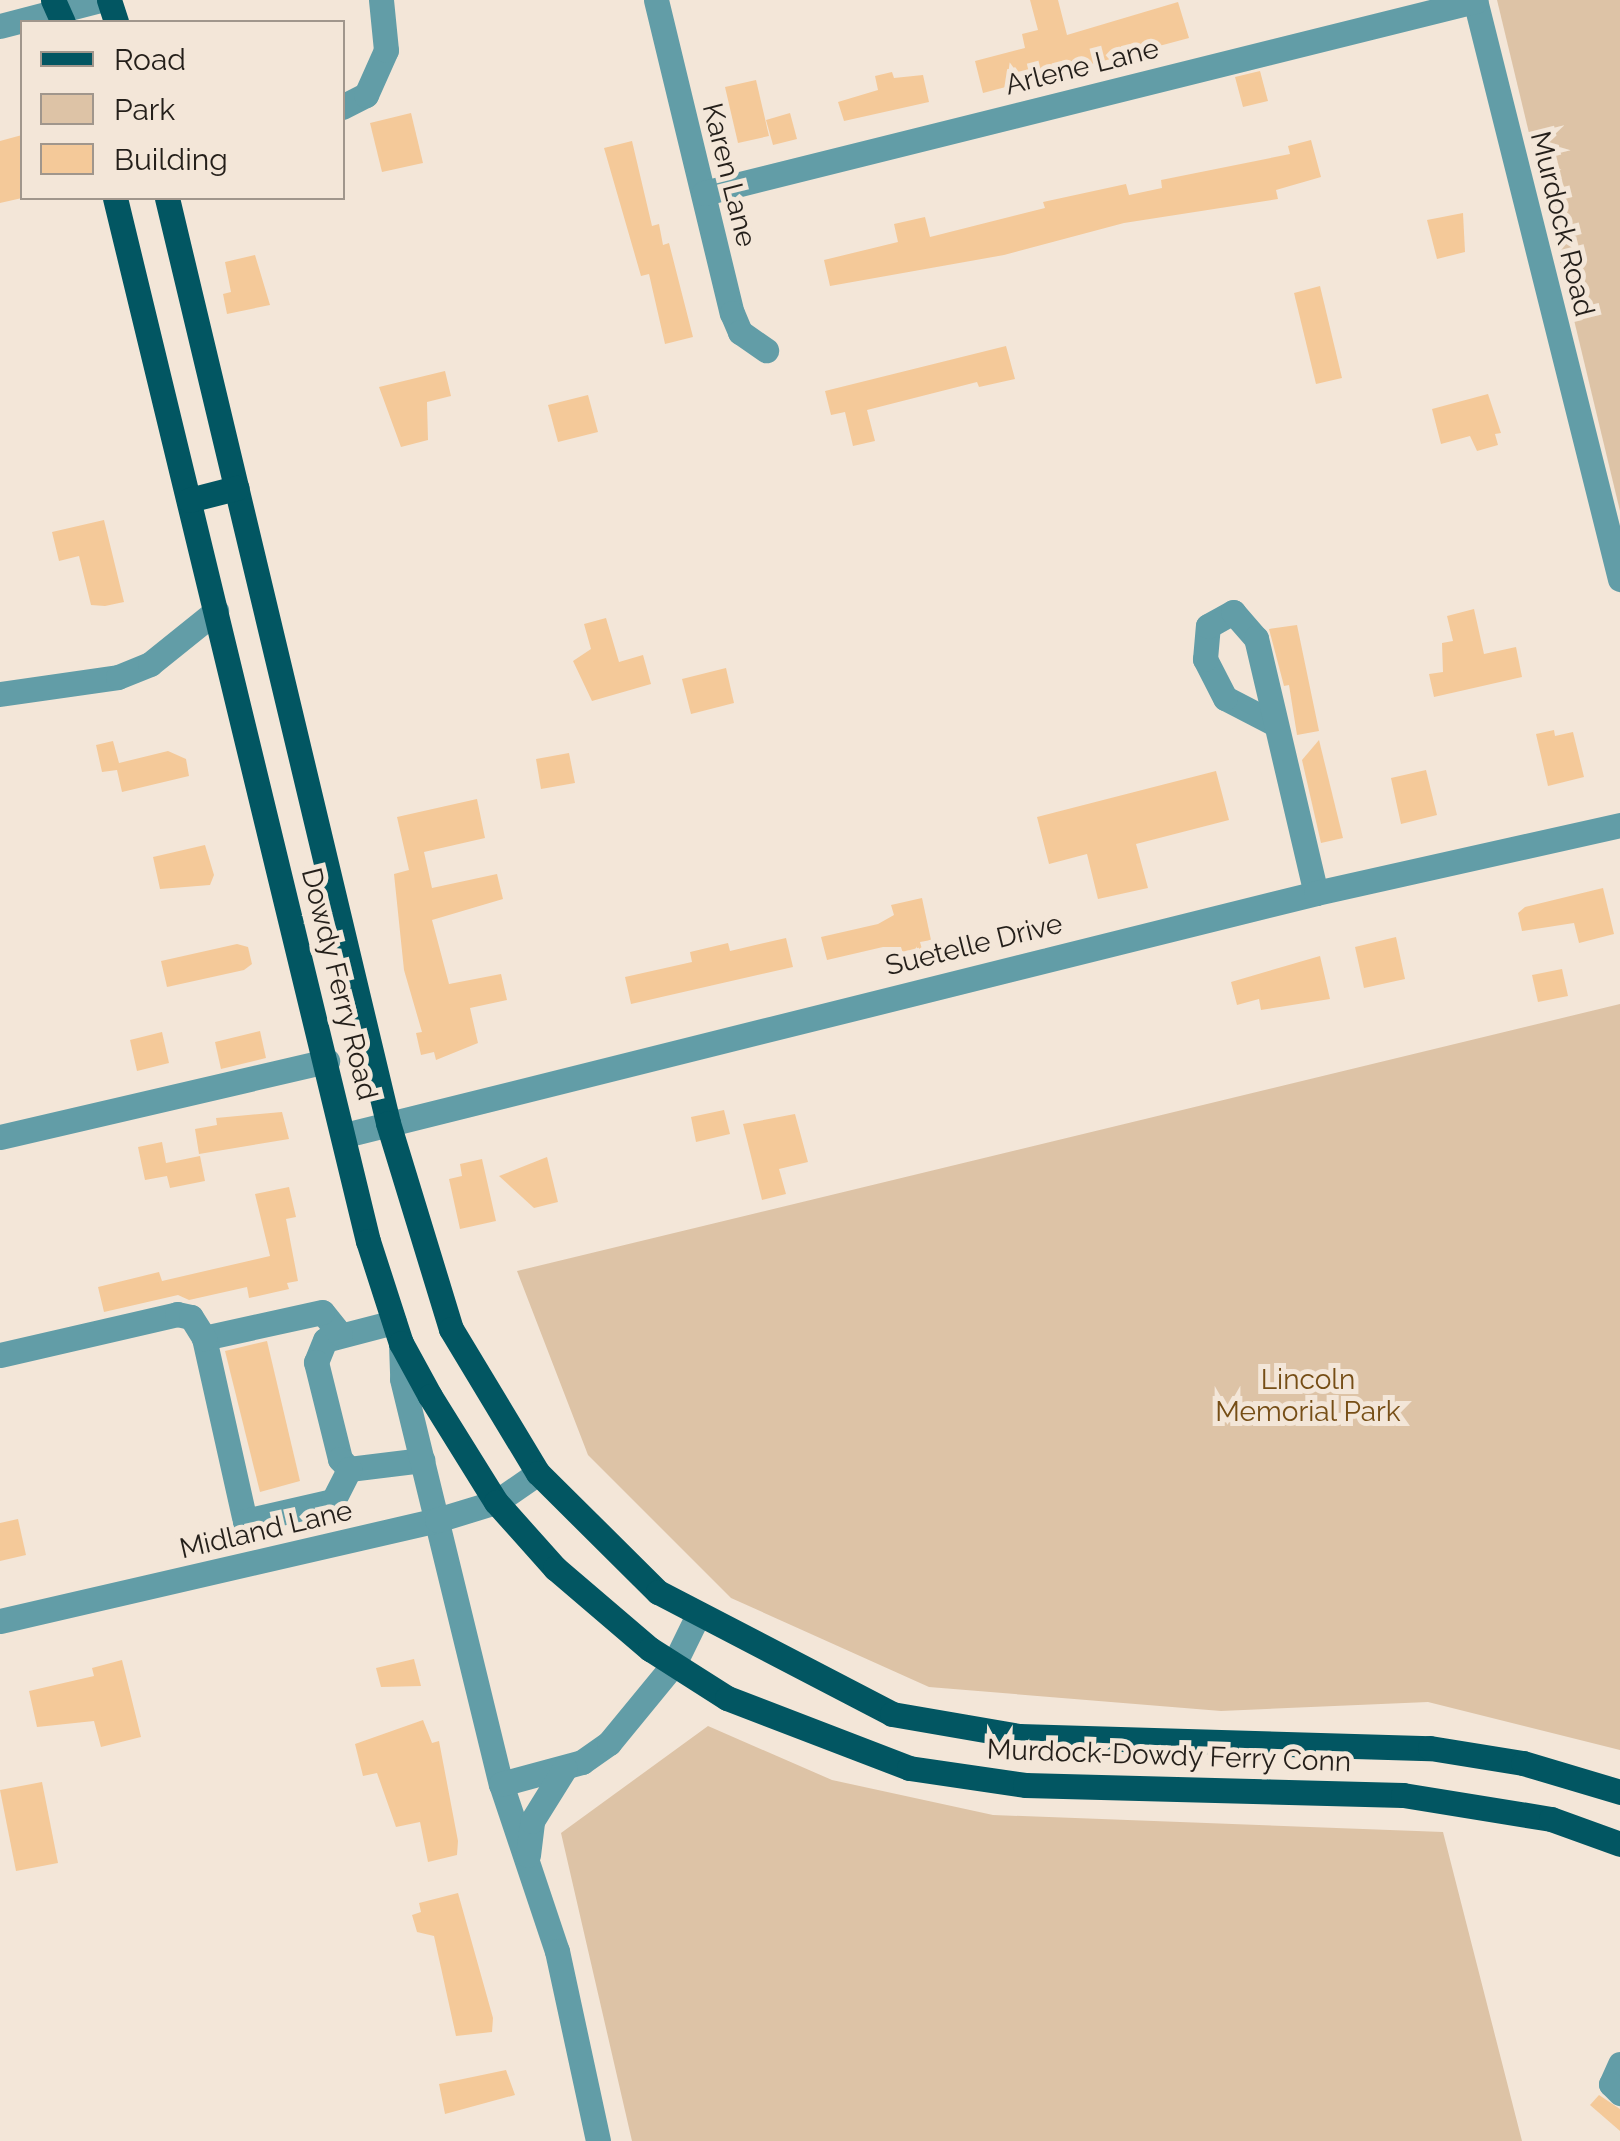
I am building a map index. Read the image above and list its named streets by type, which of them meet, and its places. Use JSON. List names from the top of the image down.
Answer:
{
  "streets": {
    "main road": ["Dowdy Ferry Road", "Murdock-Dowdy Ferry Conn"],
    "street": [
      "Arlene Lane",
      "Karen Lane",
      "Murdock Road",
      "Suetelle Drive",
      "Midland Lane"
    ]
  },
  "crossings": [
    ["Arlene Lane", "Karen Lane"],
    ["Arlene Lane", "Murdock Road"],
    ["Suetelle Drive", "Dowdy Ferry Road"],
    ["Dowdy Ferry Road", "Midland Lane"],
    ["Dowdy Ferry Road", "Murdock-Dowdy Ferry Conn"],
    ["Midland Lane", "Murdock-Dowdy Ferry Conn"]
  ],
  "parks": ["Lincoln Memorial Park"],
  "legend": ["Road", "Park", "Building"]
}
